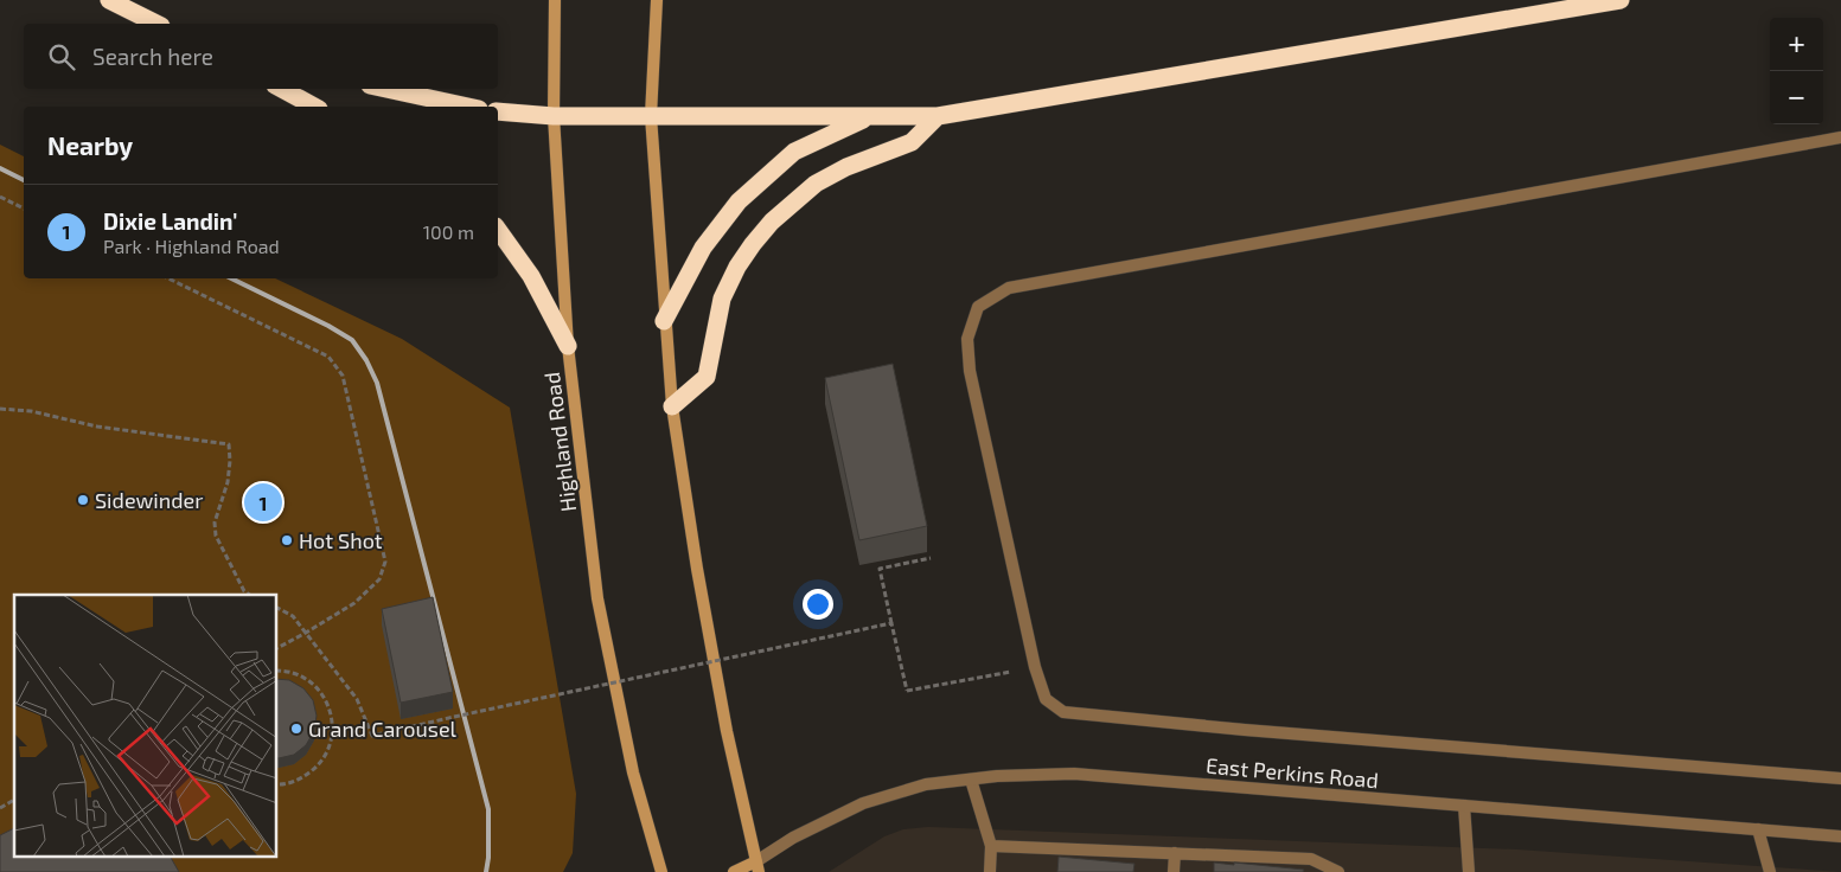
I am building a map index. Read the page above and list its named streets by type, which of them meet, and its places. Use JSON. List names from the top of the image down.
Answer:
{
  "streets": {
    "main road": ["Highland Road"],
    "street": ["East Perkins Road"]
  },
  "places": ["Sidewinder", "Hot Shot", "Grand Carousel"],
  "page": {
    "map_buttons": ["+", "−"],
    "search": "Search here",
    "heading": "Nearby",
    "list": [
      {
        "mark": "1",
        "name": "Dixie Landin'",
        "note": "Park · Highland Road",
        "value": "100 m"
      }
    ],
    "pins": "1"
  }
}
